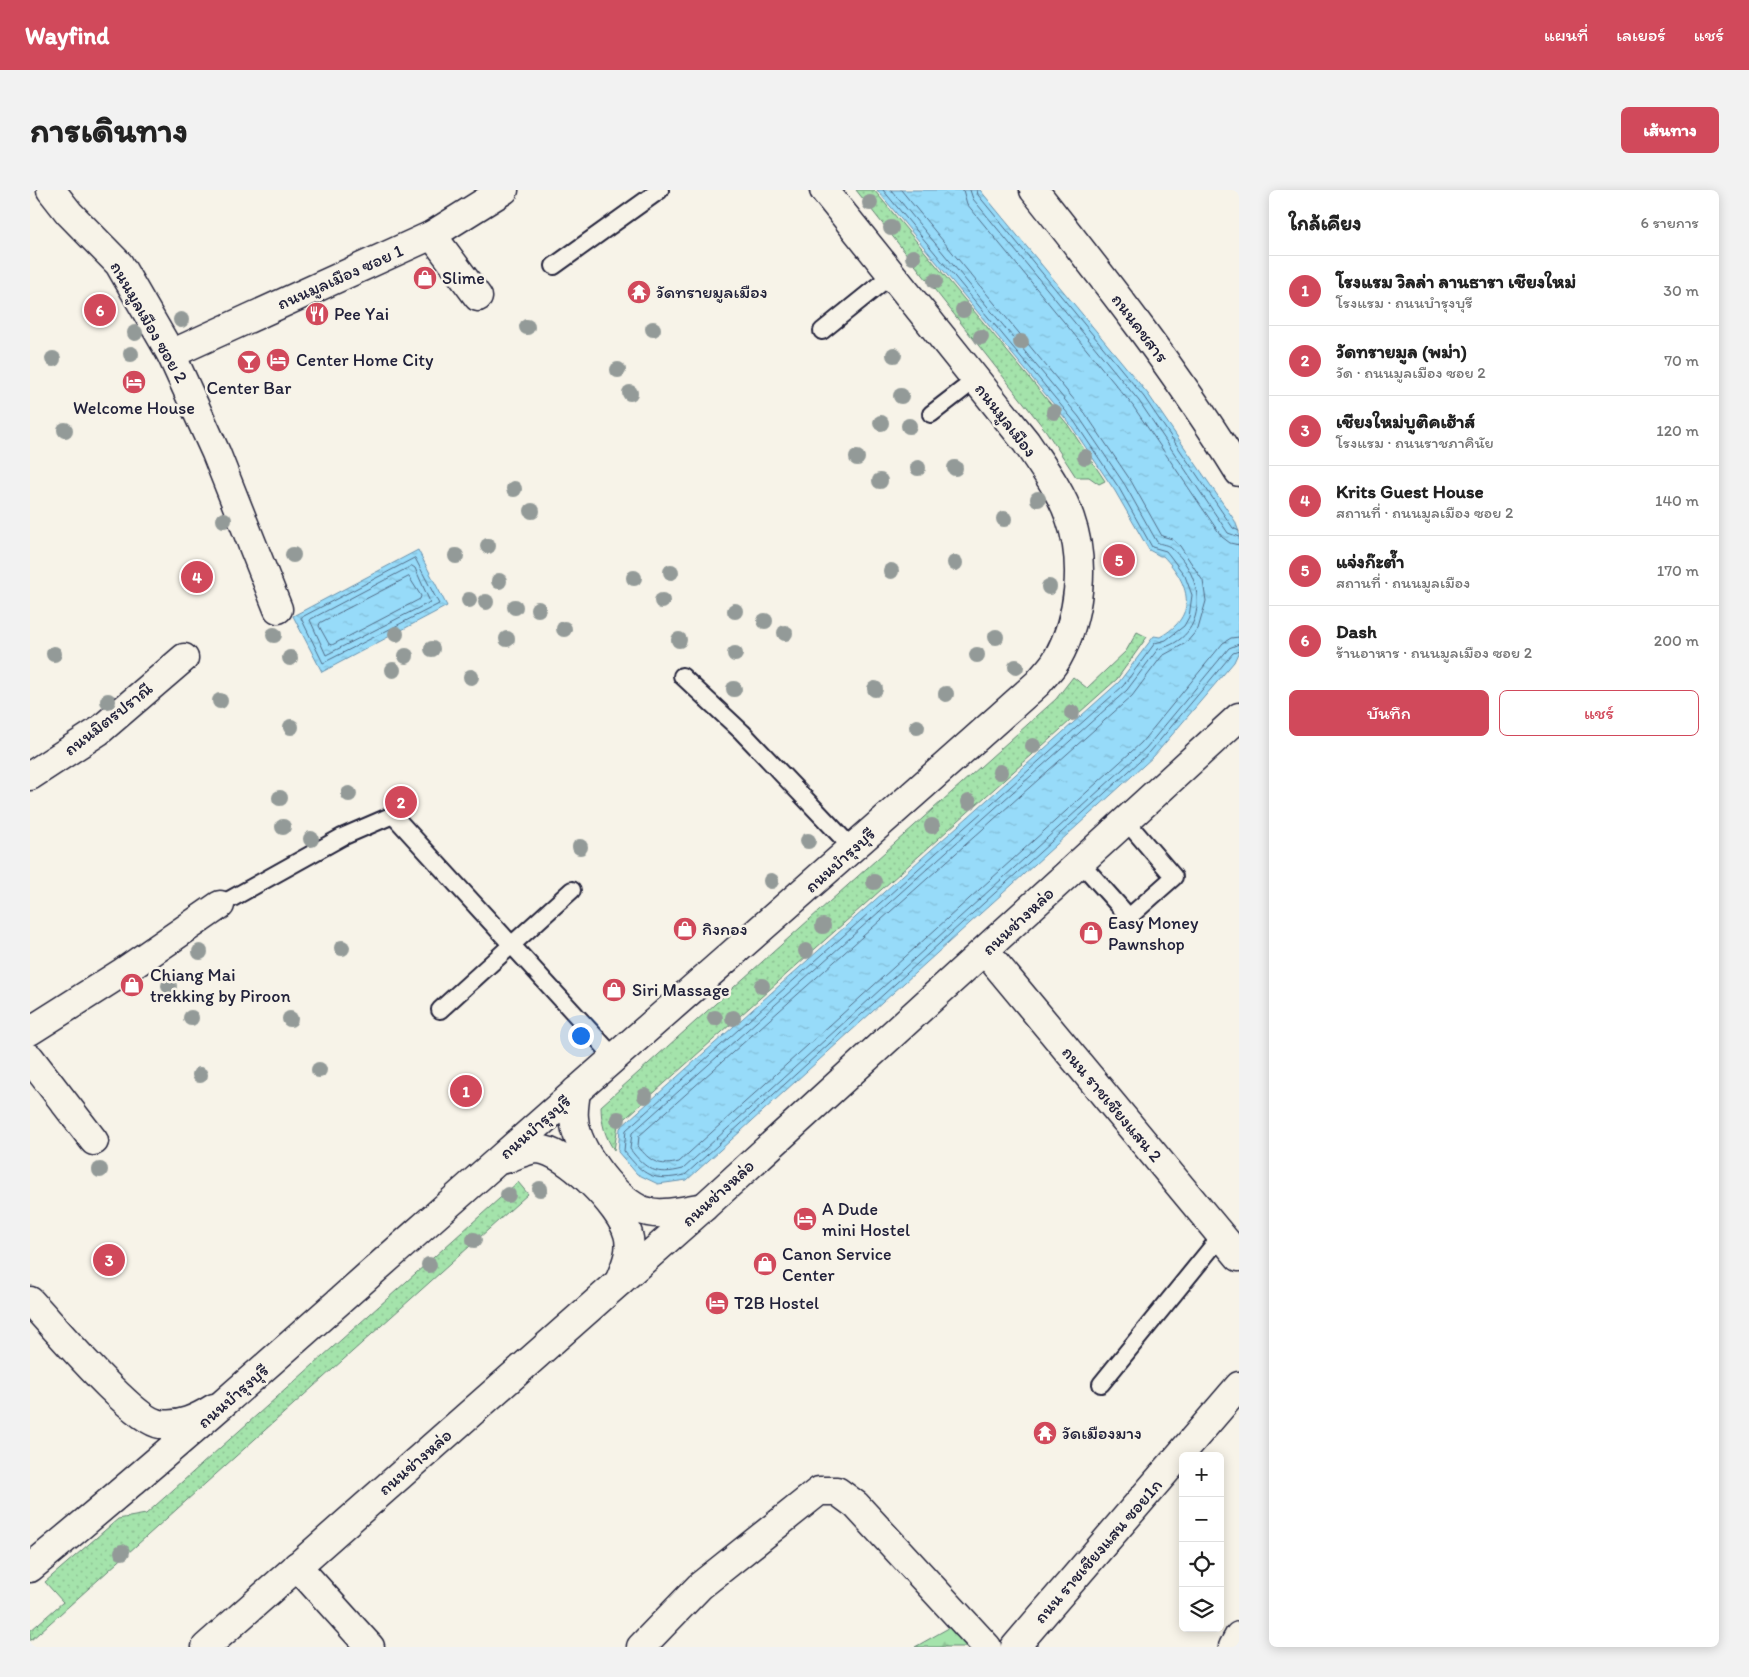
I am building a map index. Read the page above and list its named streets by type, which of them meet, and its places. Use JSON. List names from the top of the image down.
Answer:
{
  "streets": {
    "main road": [
      "ถนนมูลเมือง ซอย 1",
      "ถนนมูลเมือง ซอย 2",
      "ถนนคชสาร",
      "ถนนมูลเมือง",
      "ถนนมิตรปราณี",
      "ถนนบำรุงบุรี",
      "ถนนช่างหล่อ",
      "ถนน ราชเชียงแสน 2",
      "ถนน ราชเชียงแสน ซอย1ก"
    ]
  },
  "crossings": [
    ["ถนนมูลเมือง ซอย 1", "ถนนมูลเมือง ซอย 2"],
    ["ถนนมูลเมือง", "ถนนบำรุงบุรี"],
    ["ถนนช่างหล่อ", "ถนน ราชเชียงแสน 2"]
  ],
  "places": {
    "shop": [
      "Slime",
      "กิงกอง",
      "Easy Money Pawnshop",
      "Chiang Mai trekking by Piroon",
      "Siri Massage",
      "Canon Service Center"
    ],
    "temple": ["วัดทรายมูลเมือง", "วัดเมืองมาง"],
    "restaurant": ["Pee Yai"],
    "hotel": [
      "Center Home City",
      "Welcome House",
      "A Dude mini Hostel",
      "T2B Hostel"
    ],
    "bar": ["Center Bar"]
  },
  "page": {
    "header": "Wayfind",
    "nav": ["แผนที่", "เลเยอร์", "แชร์"],
    "buttons": [
      "เส้นทาง",
      ["บันทึก", "แชร์"]
    ],
    "title": "การเดินทาง",
    "heading": ["ใกล้เคียง", "6 รายการ"],
    "list": [
      {
        "mark": "1",
        "name": "โรงแรม วิลล่า ลานธารา เชียงใหม่",
        "note": "โรงแรม · ถนนบำรุงบุรี",
        "value": "30 m"
      },
      {
        "mark": "2",
        "name": "วัดทรายมูล (พม่า)",
        "note": "วัด · ถนนมูลเมือง ซอย 2",
        "value": "70 m"
      },
      {
        "mark": "3",
        "name": "เชียงใหม่บูติคเฮ้าส์",
        "note": "โรงแรม · ถนนราชภาคินัย",
        "value": "120 m"
      },
      {
        "mark": "4",
        "name": "Krits Guest House",
        "note": "สถานที่ · ถนนมูลเมือง ซอย 2",
        "value": "140 m"
      },
      {
        "mark": "5",
        "name": "แจ่งก๊ะต๊ำ",
        "note": "สถานที่ · ถนนมูลเมือง",
        "value": "170 m"
      },
      {
        "mark": "6",
        "name": "Dash",
        "note": "ร้านอาหาร · ถนนมูลเมือง ซอย 2",
        "value": "200 m"
      }
    ],
    "pins": [
      "6",
      "5",
      "4",
      "2",
      "1",
      "3"
    ],
    "map_buttons": ["+", "−"]
  }
}
